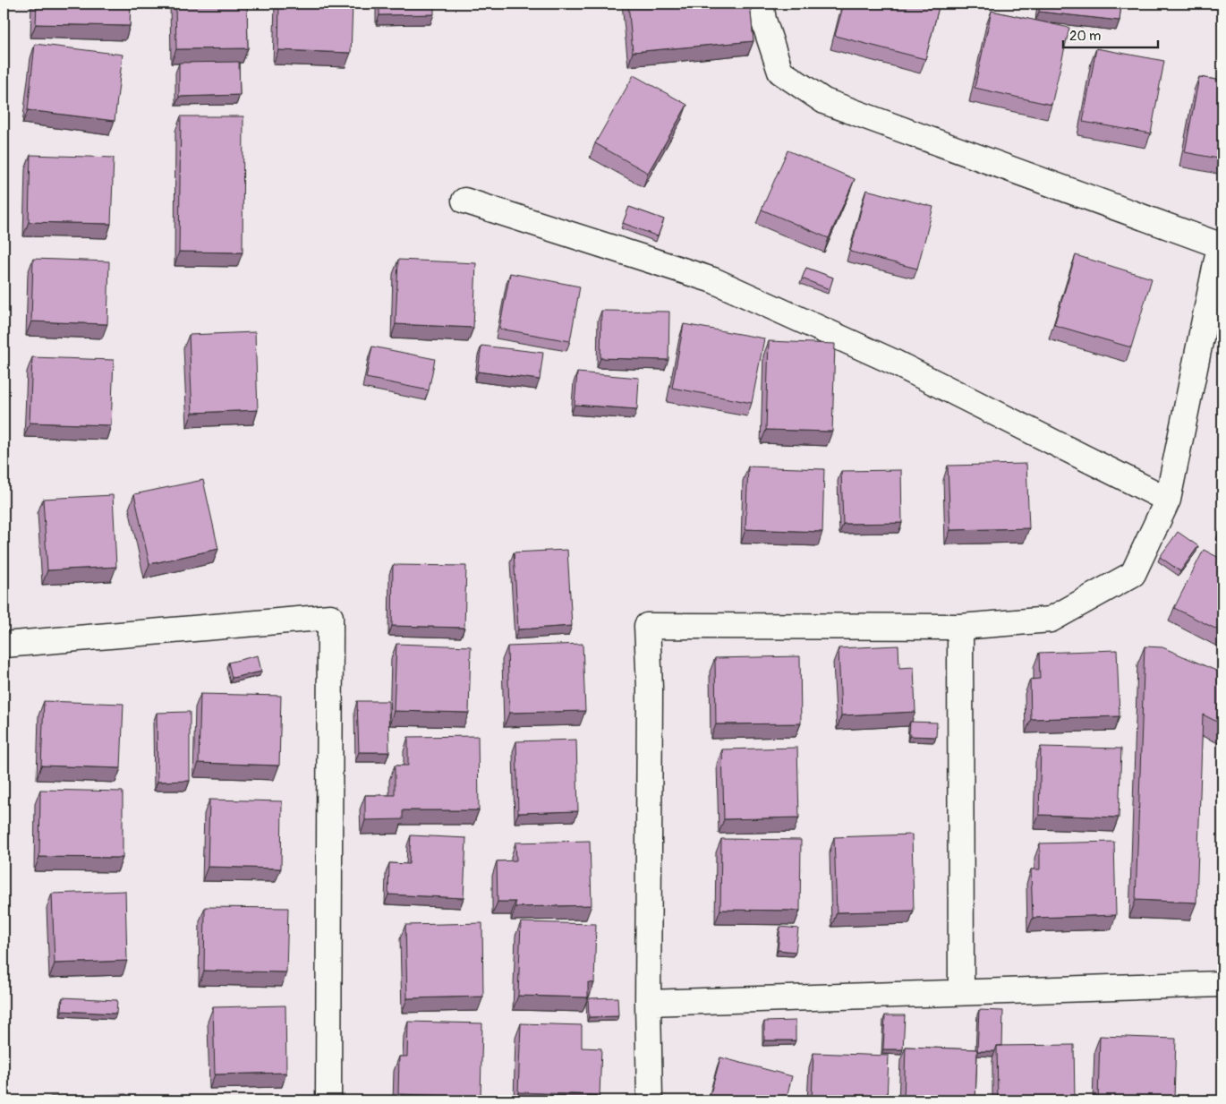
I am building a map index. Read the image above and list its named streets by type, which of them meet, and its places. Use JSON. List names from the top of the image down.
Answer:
{
  "scale_bar": "20 m"
}
